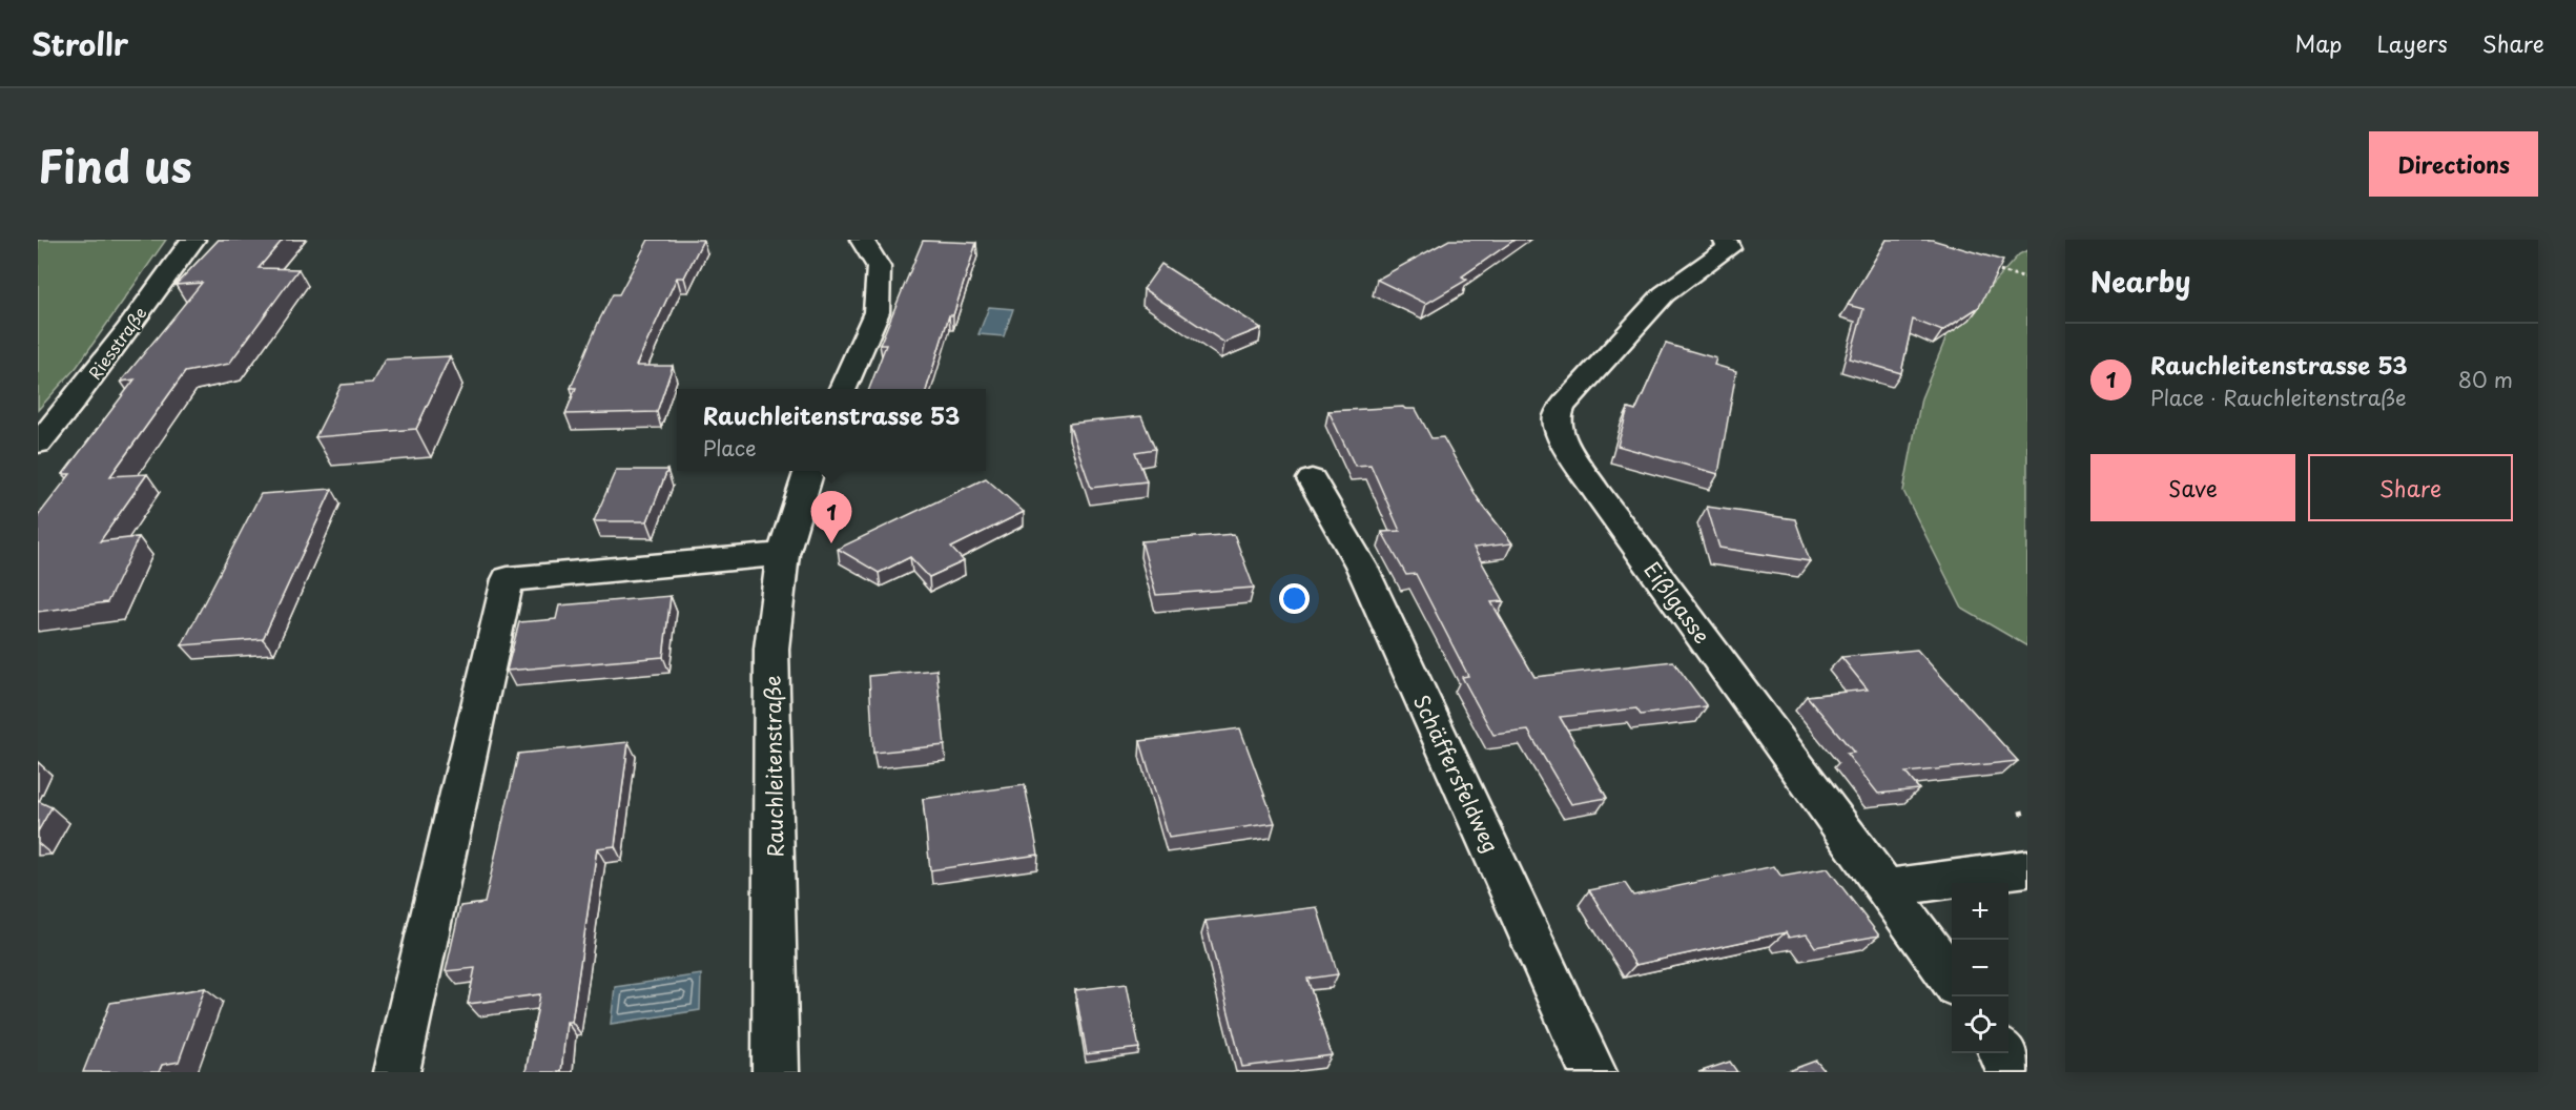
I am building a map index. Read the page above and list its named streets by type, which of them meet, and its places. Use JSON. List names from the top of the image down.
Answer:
{
  "streets": {
    "street": [
      "Riesstraße",
      "Eißlgasse",
      "Rauchleitenstraße",
      "Schäffersfeldweg"
    ]
  },
  "page": {
    "header": "Strollr",
    "nav": ["Map", "Layers", "Share"],
    "title": "Find us",
    "buttons": [
      "Directions",
      ["Save", "Share"]
    ],
    "heading": "Nearby",
    "list": [
      {
        "mark": "1",
        "name": "Rauchleitenstrasse 53",
        "note": "Place · Rauchleitenstraße",
        "value": "80 m"
      }
    ],
    "popup": ["Rauchleitenstrasse 53", "Place"],
    "pins": "1",
    "map_buttons": ["+", "−"]
  }
}
